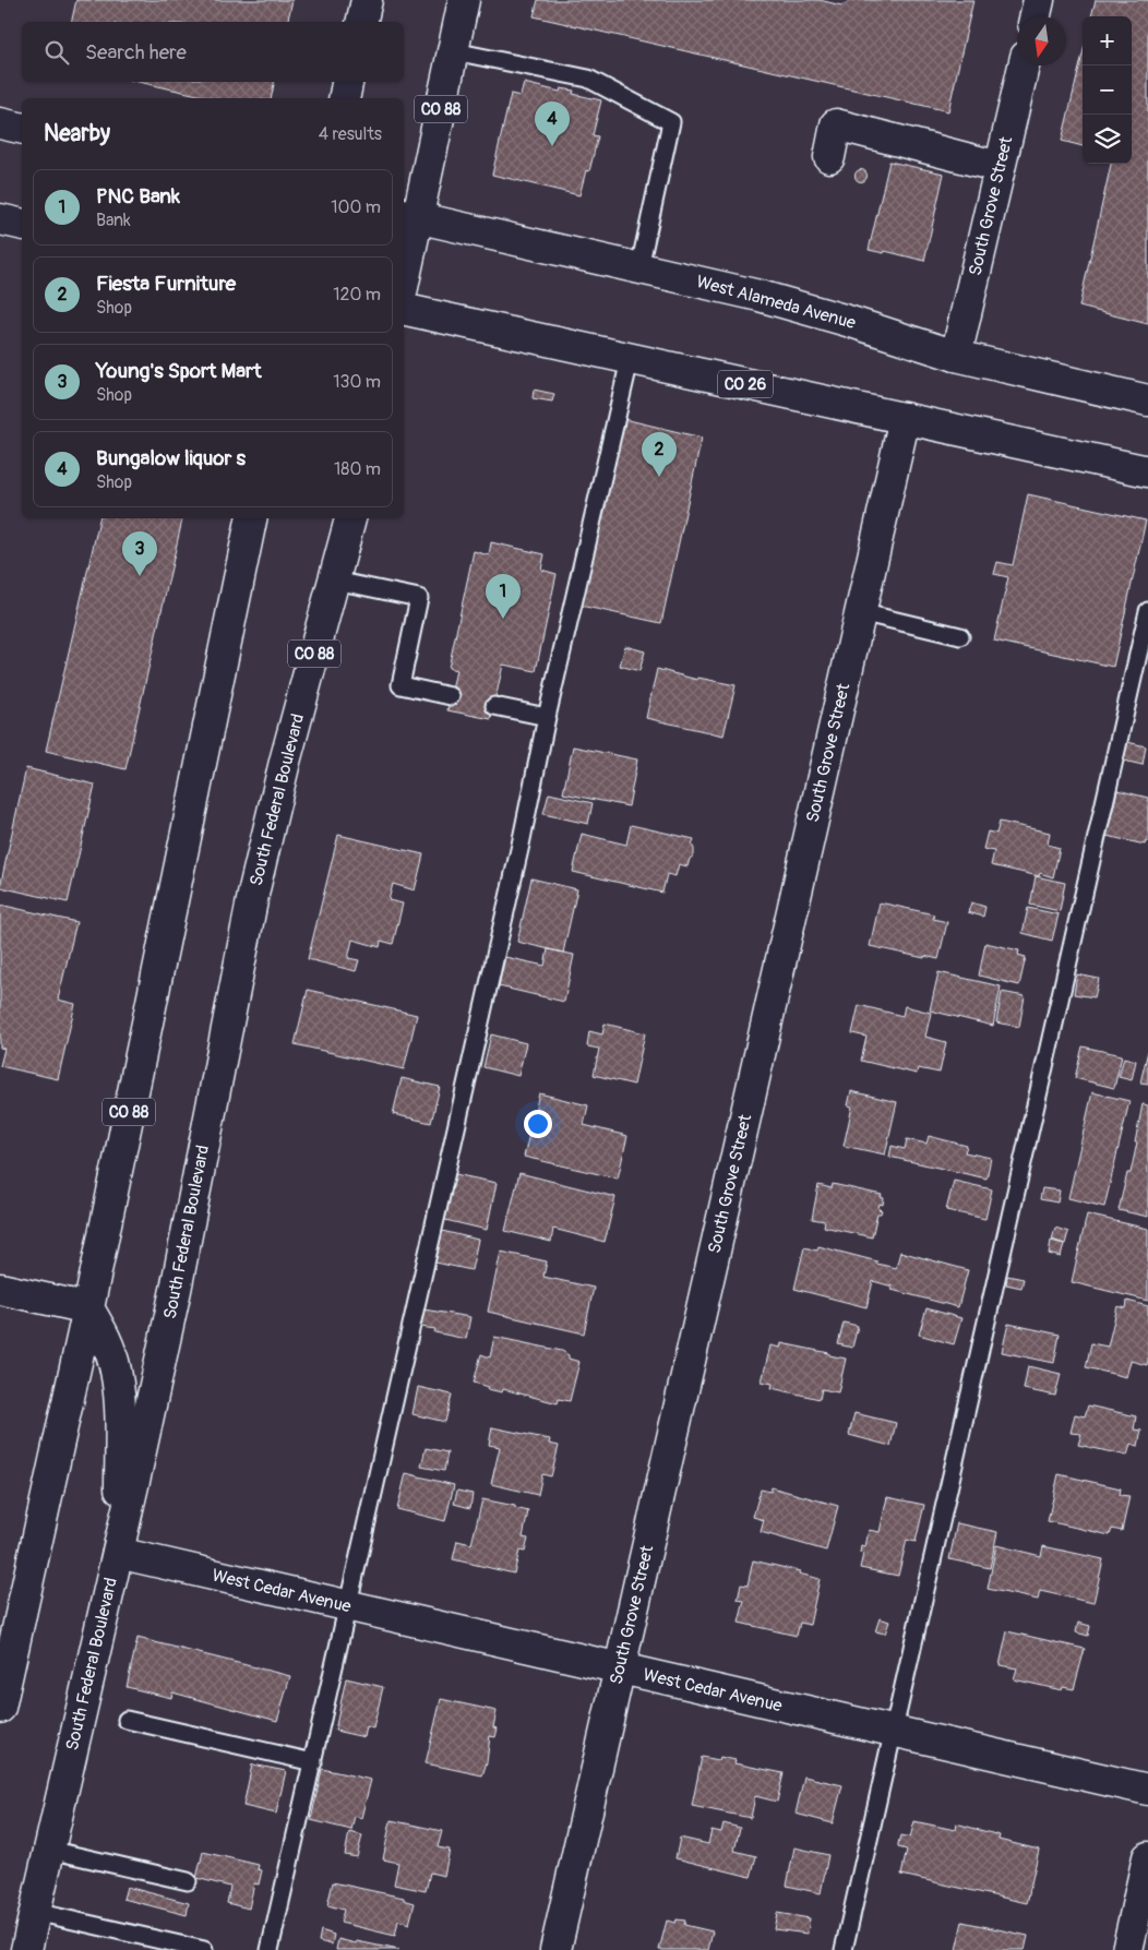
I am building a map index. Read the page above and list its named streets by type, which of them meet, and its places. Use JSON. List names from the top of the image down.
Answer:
{
  "streets": {
    "main road": [
      "CO 88",
      "South Grove Street",
      "West Alameda Avenue",
      "CO 26",
      "South Federal Boulevard",
      "West Cedar Avenue"
    ]
  },
  "crossings": [
    ["CO 88", "West Alameda Avenue"],
    ["South Grove Street", "West Alameda Avenue"],
    ["South Grove Street", "CO 26"],
    ["South Grove Street", "West Cedar Avenue"],
    ["South Federal Boulevard", "West Cedar Avenue"]
  ],
  "north": "bottom",
  "page": {
    "map_buttons": ["+", "−"],
    "search": "Search here",
    "heading": ["Nearby", "4 results"],
    "pins": [
      "4",
      "2",
      "3",
      "1"
    ],
    "list": [
      {
        "mark": "1",
        "name": "PNC Bank",
        "note": "Bank",
        "value": "100 m"
      },
      {
        "mark": "2",
        "name": "Fiesta Furniture",
        "note": "Shop",
        "value": "120 m"
      },
      {
        "mark": "3",
        "name": "Young's Sport Mart",
        "note": "Shop",
        "value": "130 m"
      },
      {
        "mark": "4",
        "name": "Bungalow liquor s",
        "note": "Shop",
        "value": "180 m"
      }
    ]
  }
}
